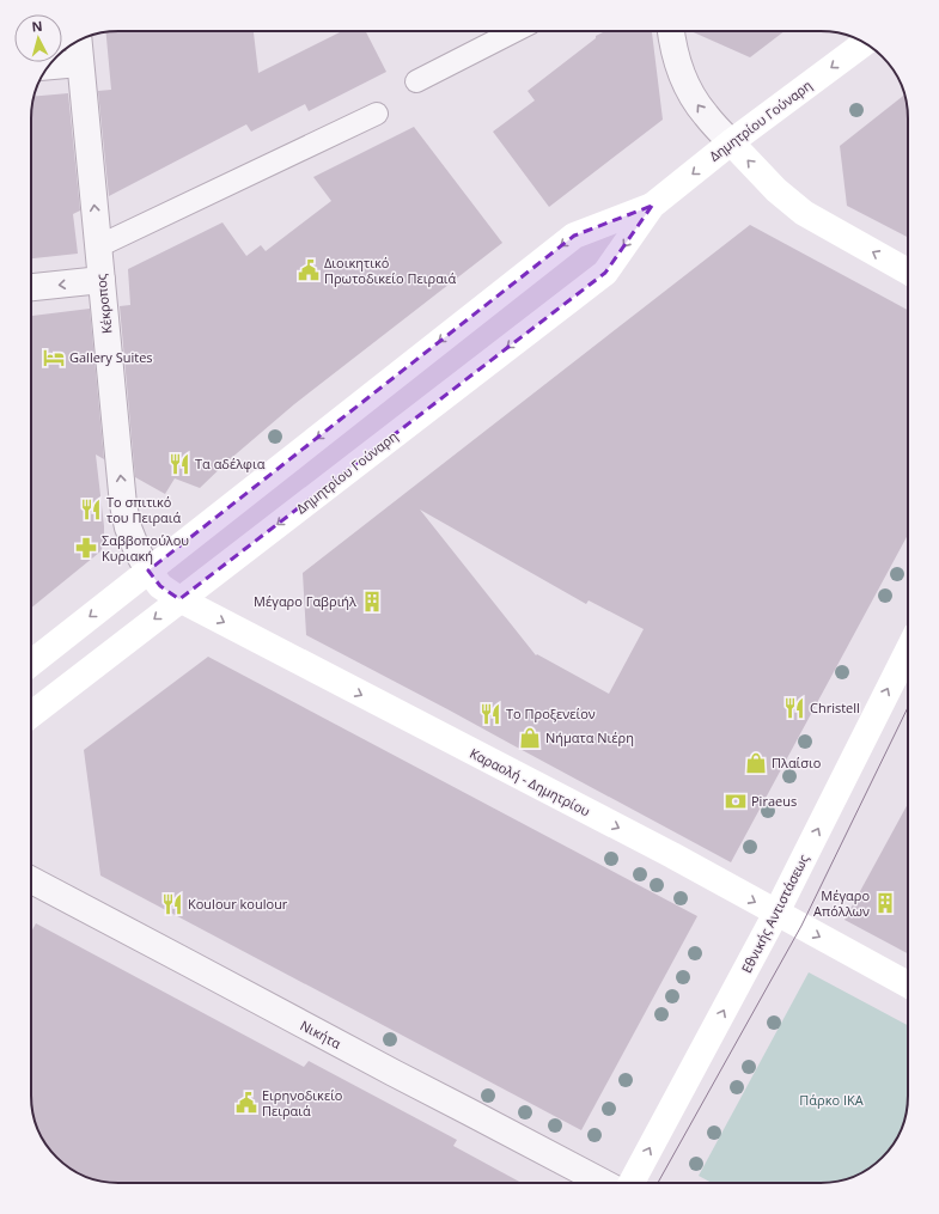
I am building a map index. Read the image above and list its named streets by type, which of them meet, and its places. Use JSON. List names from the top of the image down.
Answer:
{
  "streets": {
    "main road": ["Δημητρίου Γούναρη", "Καραολή - Δημητρίου", "Εθνικής Αντιστάσεως"],
    "street": ["Κέκροπος", "Νικήτα"]
  },
  "crossings": [
    ["Δημητρίου Γούναρη", "Κέκροπος"],
    ["Δημητρίου Γούναρη", "Καραολή - Δημητρίου"],
    ["Κέκροπος", "Καραολή - Δημητρίου"],
    ["Καραολή - Δημητρίου", "Εθνικής Αντιστάσεως"]
  ],
  "one_way": [
    "Δημητρίου Γούναρη",
    "Κέκροπος",
    "Καραολή - Δημητρίου",
    "Εθνικής Αντιστάσεως"
  ],
  "parks": ["Πάρκο ΙΚΑ"],
  "places": {
    "public building": ["Διοικητικό Πρωτοδικείο Πειραιά", "Ειρηνοδικείο Πειραιά"],
    "hotel": ["Gallery Suites"],
    "restaurant": [
      "Τα αδέλφια",
      "Το σπιτικό του Πειραιά",
      "Christell",
      "Το Προξενείον",
      "Koulour koulour"
    ],
    "pharmacy": ["Σαββοπούλου Κυριακή"],
    "building": ["Μέγαρο Γαβριήλ", "Μέγαρο Απόλλων"],
    "shop": ["Νήματα Νιέρη", "Πλαίσιο"],
    "bank": ["Piraeus"]
  },
  "north": "top"
}
